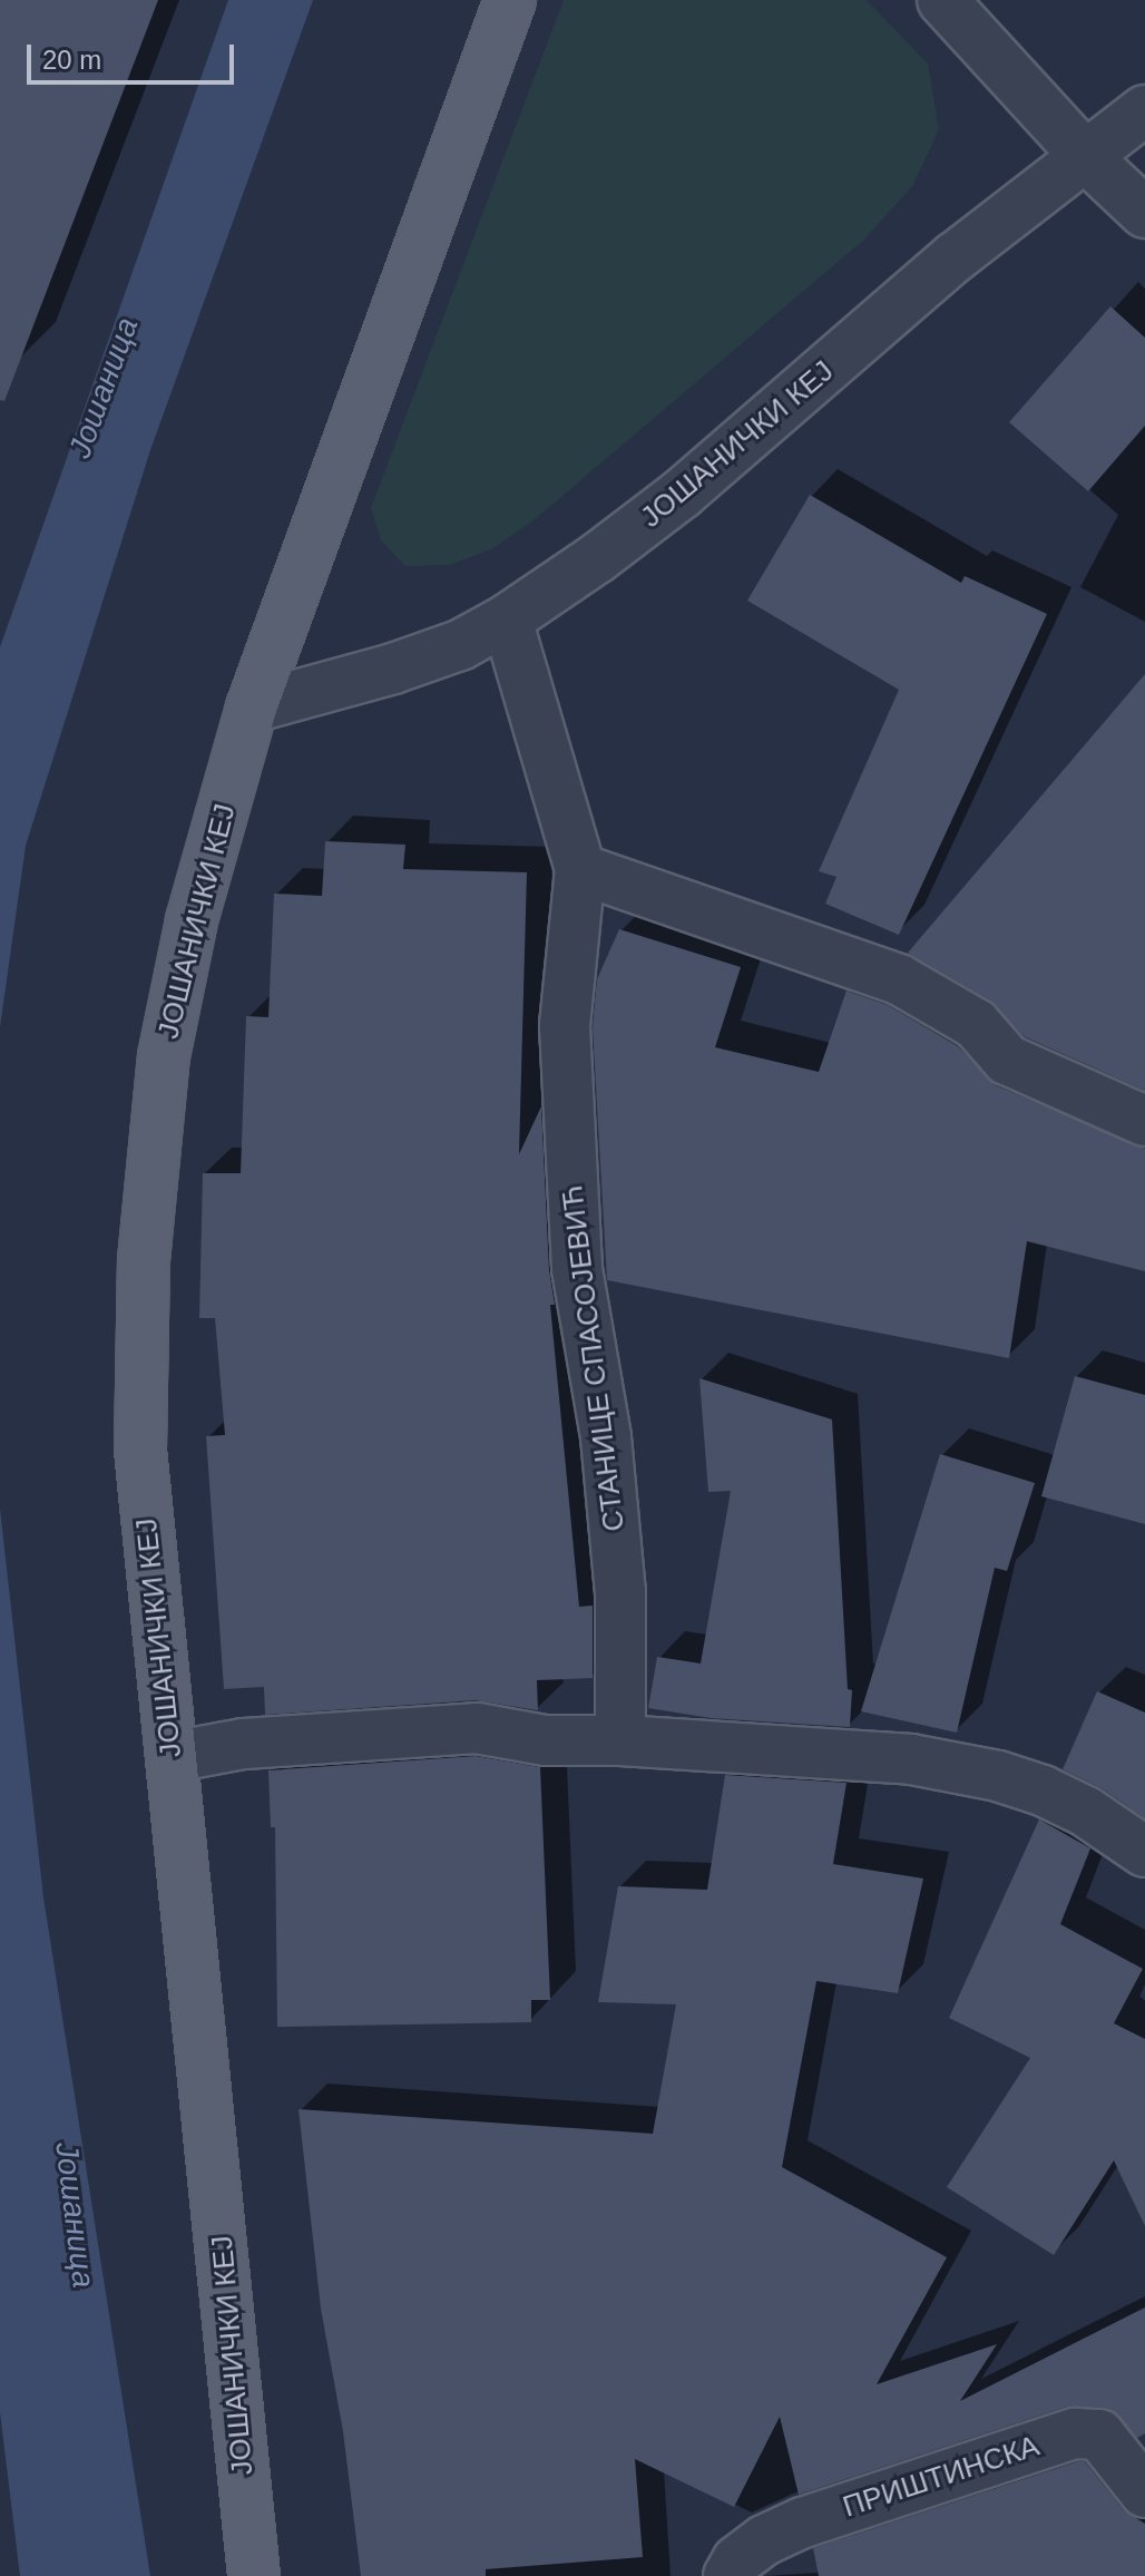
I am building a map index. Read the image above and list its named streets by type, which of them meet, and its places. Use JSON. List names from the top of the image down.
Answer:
{
  "streets": {
    "main road": ["ЈОШАНИЧКИ КЕЈ"],
    "street": ["СТАНИЦЕ СПАСОЈЕВИЋ", "ПРИШТИНСКА"]
  },
  "crossings": [
    ["ЈОШАНИЧКИ КЕЈ", "СТАНИЦЕ СПАСОЈЕВИЋ"]
  ],
  "water": ["Јошаница"],
  "scale_bar": "20 m"
}
